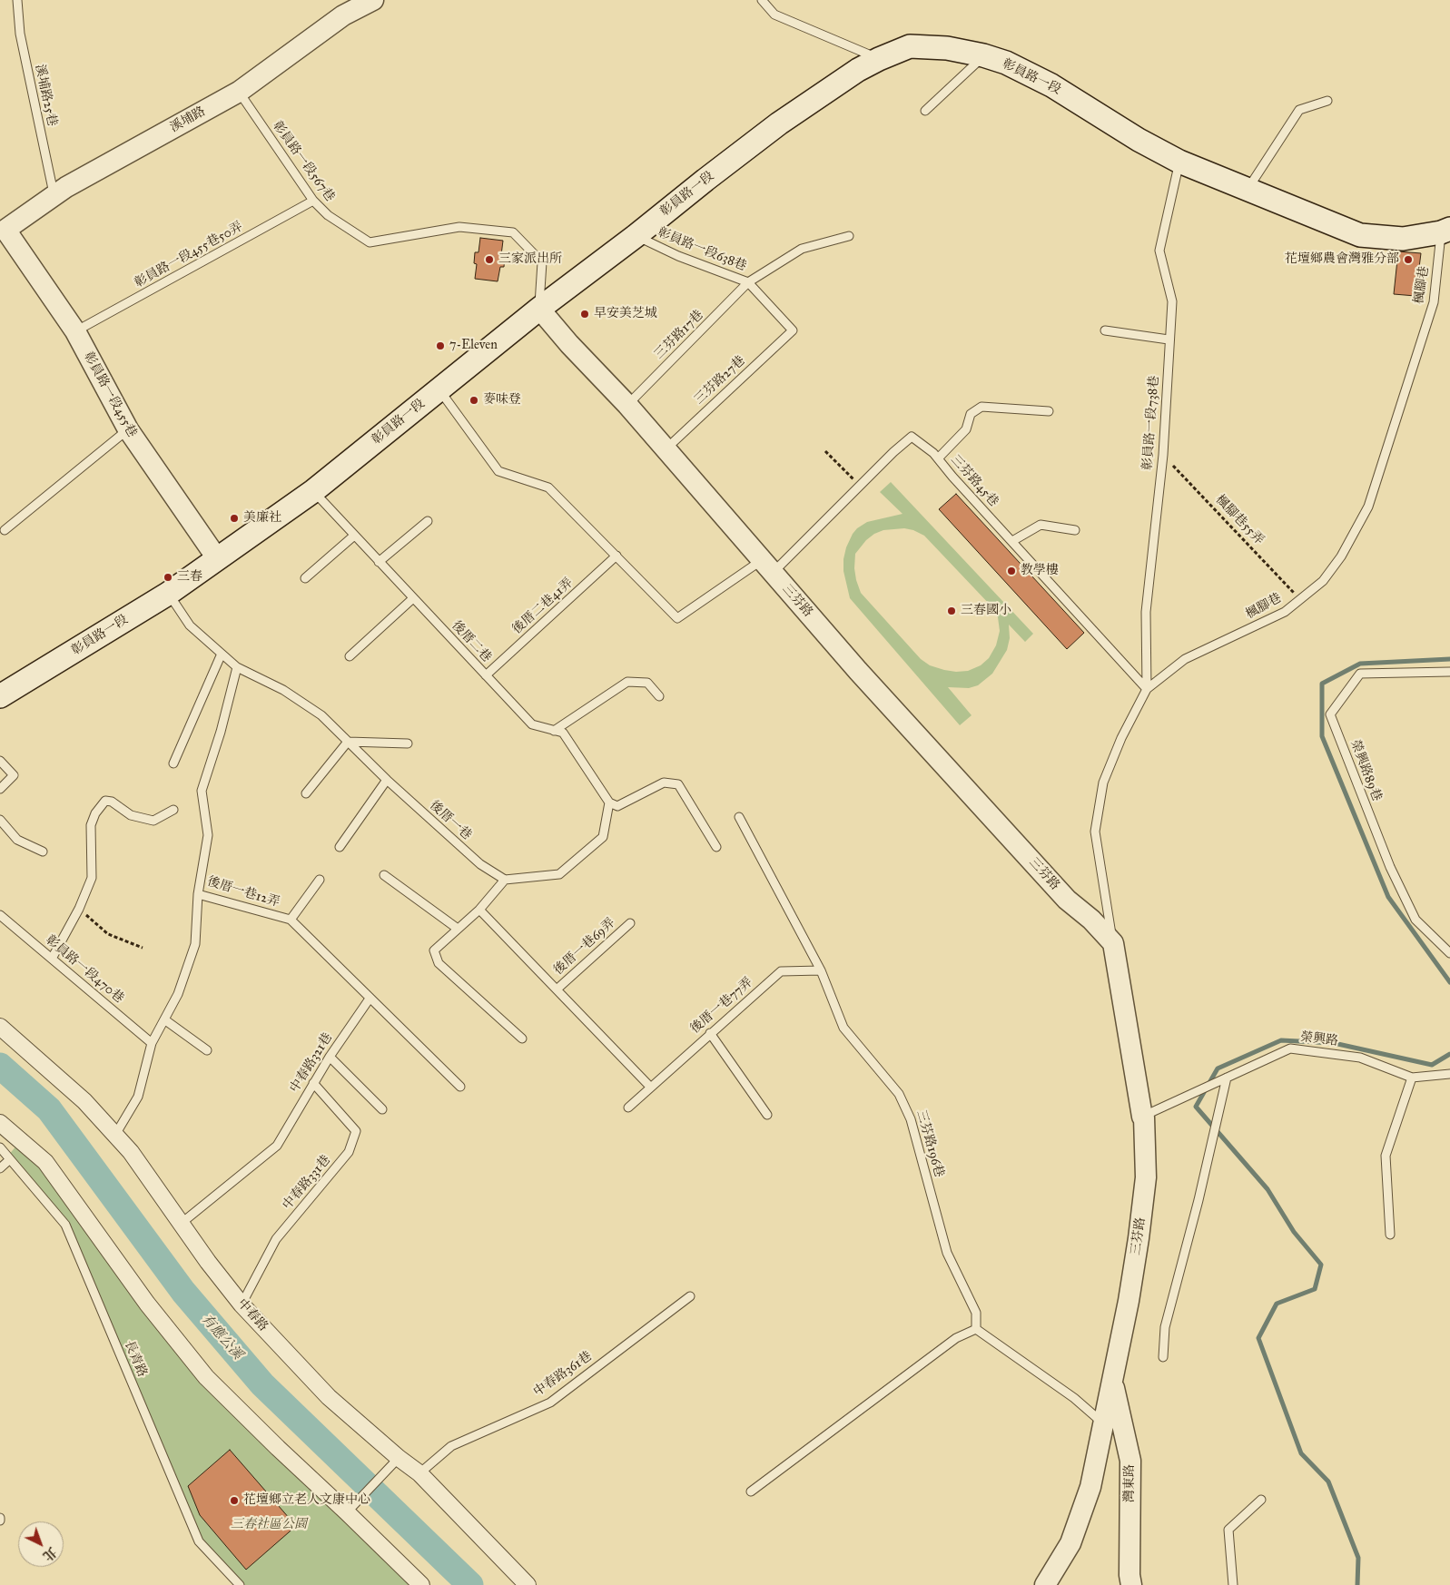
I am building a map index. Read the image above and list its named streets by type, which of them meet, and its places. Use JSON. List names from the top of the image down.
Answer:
{
  "streets": {
    "main road": ["彰員路一段"],
    "street": [
      "溪埔路",
      "彰員路一段455巷",
      "三芬路",
      "中春路",
      "灣東路"
    ],
    "lane": [
      "溪埔路25巷",
      "彰員路一段567巷",
      "彰員路一段638巷",
      "彰員路一段455巷50弄",
      "楓腳巷",
      "三芬路17巷",
      "三芬路27巷",
      "彰員路一段738巷",
      "三芬路45巷",
      "後厝二巷41弄",
      "後厝二巷",
      "榮興路89巷",
      "後厝一巷",
      "後厝一巷12弄",
      "後厝一巷69弄",
      "彰員路一段470巷",
      "後厝一巷77弄",
      "榮興路",
      "中春路321巷",
      "三芬路196巷",
      "中春路331巷",
      "長青路",
      "中春路361巷"
    ],
    "path": ["楓腳巷55弄"]
  },
  "crossings": [
    ["彰員路一段", "彰員路一段567巷"],
    ["彰員路一段", "彰員路一段638巷"],
    ["彰員路一段", "楓腳巷"],
    ["彰員路一段", "彰員路一段455巷"],
    ["彰員路一段", "彰員路一段738巷"],
    ["彰員路一段", "三芬路"],
    ["彰員路一段", "後厝二巷"],
    ["彰員路一段", "後厝一巷"],
    ["溪埔路25巷", "溪埔路"],
    ["溪埔路", "彰員路一段567巷"],
    ["溪埔路", "彰員路一段455巷"],
    ["彰員路一段567巷", "彰員路一段455巷50弄"],
    ["彰員路一段567巷", "三芬路"],
    ["彰員路一段638巷", "三芬路17巷"],
    ["彰員路一段638巷", "三芬路27巷"],
    ["彰員路一段455巷50弄", "彰員路一段455巷"],
    ["楓腳巷", "彰員路一段738巷"],
    ["楓腳巷", "三芬路45巷"],
    ["楓腳巷", "楓腳巷55弄"],
    ["楓腳巷", "三芬路"],
    ["三芬路17巷", "三芬路"],
    ["三芬路27巷", "三芬路"],
    ["彰員路一段738巷", "三芬路45巷"],
    ["彰員路一段738巷", "楓腳巷55弄"],
    ["三芬路45巷", "三芬路"],
    ["三芬路45巷", "後厝二巷41弄"],
    ["三芬路", "榮興路"],
    ["三芬路", "灣東路"],
    ["後厝二巷41弄", "後厝二巷"],
    ["後厝一巷", "後厝一巷12弄"],
    ["後厝一巷12弄", "中春路321巷"],
    ["後厝一巷77弄", "三芬路196巷"],
    ["中春路321巷", "中春路331巷"],
    ["中春路321巷", "中春路"],
    ["中春路331巷", "中春路"],
    ["中春路", "中春路361巷"]
  ],
  "water": ["有應公溪"],
  "parks": ["三春社區公園"],
  "places": [
    "三家派出所",
    "花壇鄉農會灣雅分部",
    "早安美芝城",
    "7-Eleven",
    "麥味登",
    "美廉社",
    "教學樓",
    "三春",
    "三春國小",
    "花壇鄉立老人文康中心"
  ],
  "north": "bottom right"
}
